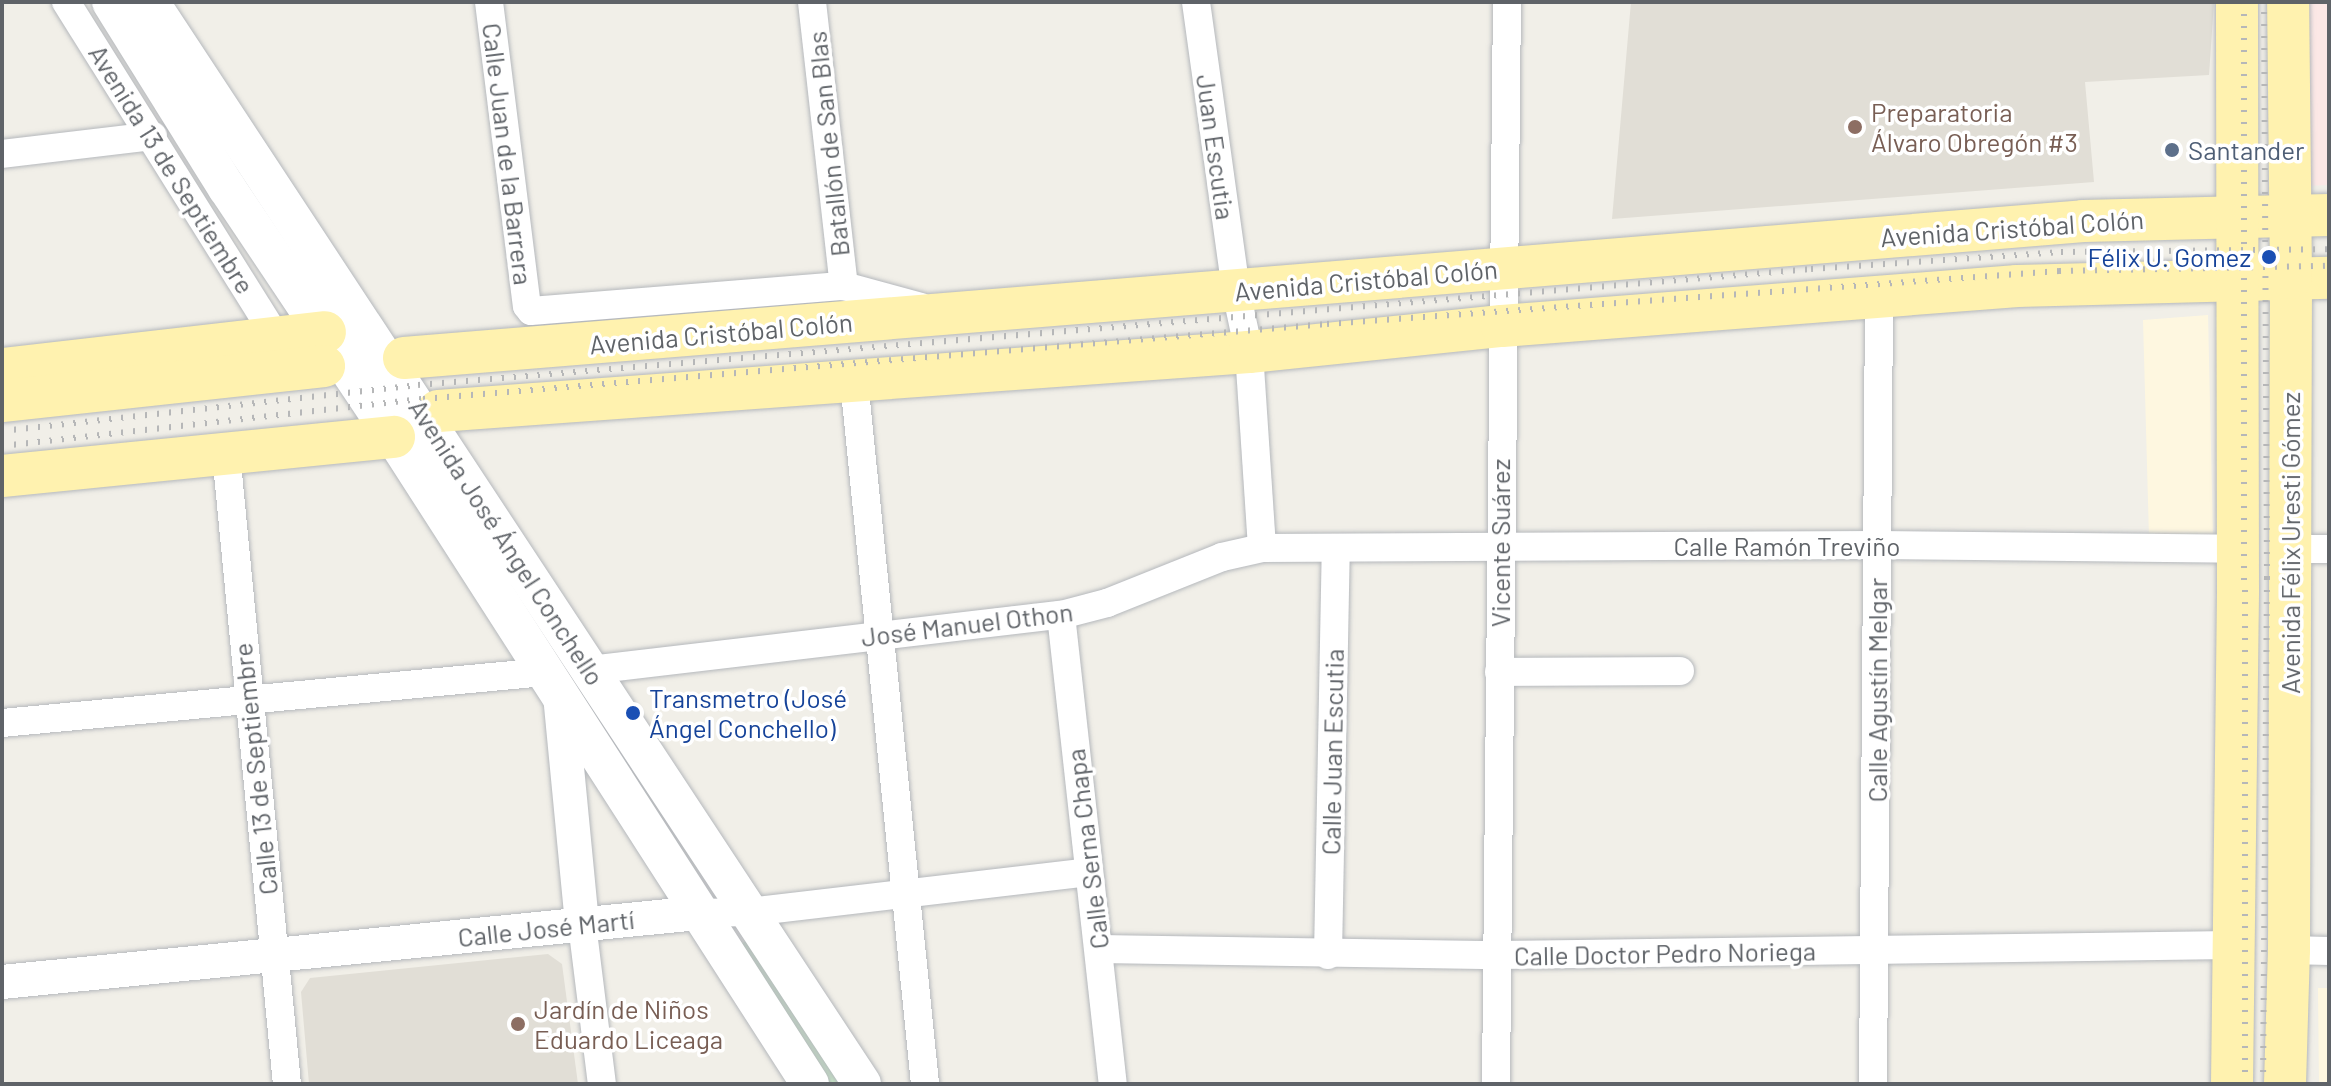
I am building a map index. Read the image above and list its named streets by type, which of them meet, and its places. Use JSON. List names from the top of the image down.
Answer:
{
  "streets": {
    "main road": ["Avenida Cristóbal Colón", "Avenida José Ángel Conchello", "Avenida Félix Uresti Gómez"],
    "street": [
      "Batallón de San Blas",
      "Juan Escutia",
      "Calle Juan de la Barrera",
      "Avenida 13 de Septiembre",
      "Vicente Suárez",
      "Calle Ramón Treviño",
      "José Manuel Othon",
      "Calle Agustín Melgar",
      "Calle Juan Escutia",
      "Calle 13 de Septiembre",
      "Calle Serna Chapa",
      "Calle José Martí",
      "Calle Doctor Pedro Noriega"
    ]
  },
  "crossings": [
    ["Batallón de San Blas", "Calle Juan de la Barrera"],
    ["Juan Escutia", "Avenida Cristóbal Colón"],
    ["Avenida Cristóbal Colón", "Vicente Suárez"],
    ["Avenida Cristóbal Colón", "Avenida Félix Uresti Gómez"],
    ["Avenida José Ángel Conchello", "José Manuel Othon"],
    ["Avenida José Ángel Conchello", "Calle José Martí"],
    ["Vicente Suárez", "Calle Ramón Treviño"],
    ["Vicente Suárez", "Calle Doctor Pedro Noriega"],
    ["Avenida Félix Uresti Gómez", "Calle Ramón Treviño"],
    ["Avenida Félix Uresti Gómez", "Calle Doctor Pedro Noriega"],
    ["Calle Ramón Treviño", "José Manuel Othon"],
    ["Calle Ramón Treviño", "Calle Agustín Melgar"],
    ["Calle Ramón Treviño", "Calle Juan Escutia"],
    ["José Manuel Othon", "Calle Juan Escutia"],
    ["José Manuel Othon", "Calle Serna Chapa"],
    ["Calle Agustín Melgar", "Calle Doctor Pedro Noriega"],
    ["Calle Juan Escutia", "Calle Doctor Pedro Noriega"],
    ["Calle 13 de Septiembre", "Calle José Martí"],
    ["Calle Serna Chapa", "Calle José Martí"],
    ["Calle Serna Chapa", "Calle Doctor Pedro Noriega"]
  ],
  "places": [
    "Preparatoria Álvaro Obregón #3",
    "Santander",
    "Félix U. Gomez",
    "Transmetro (José Ángel Conchello)",
    "Jardín de Niños Eduardo Liceaga"
  ]
}
